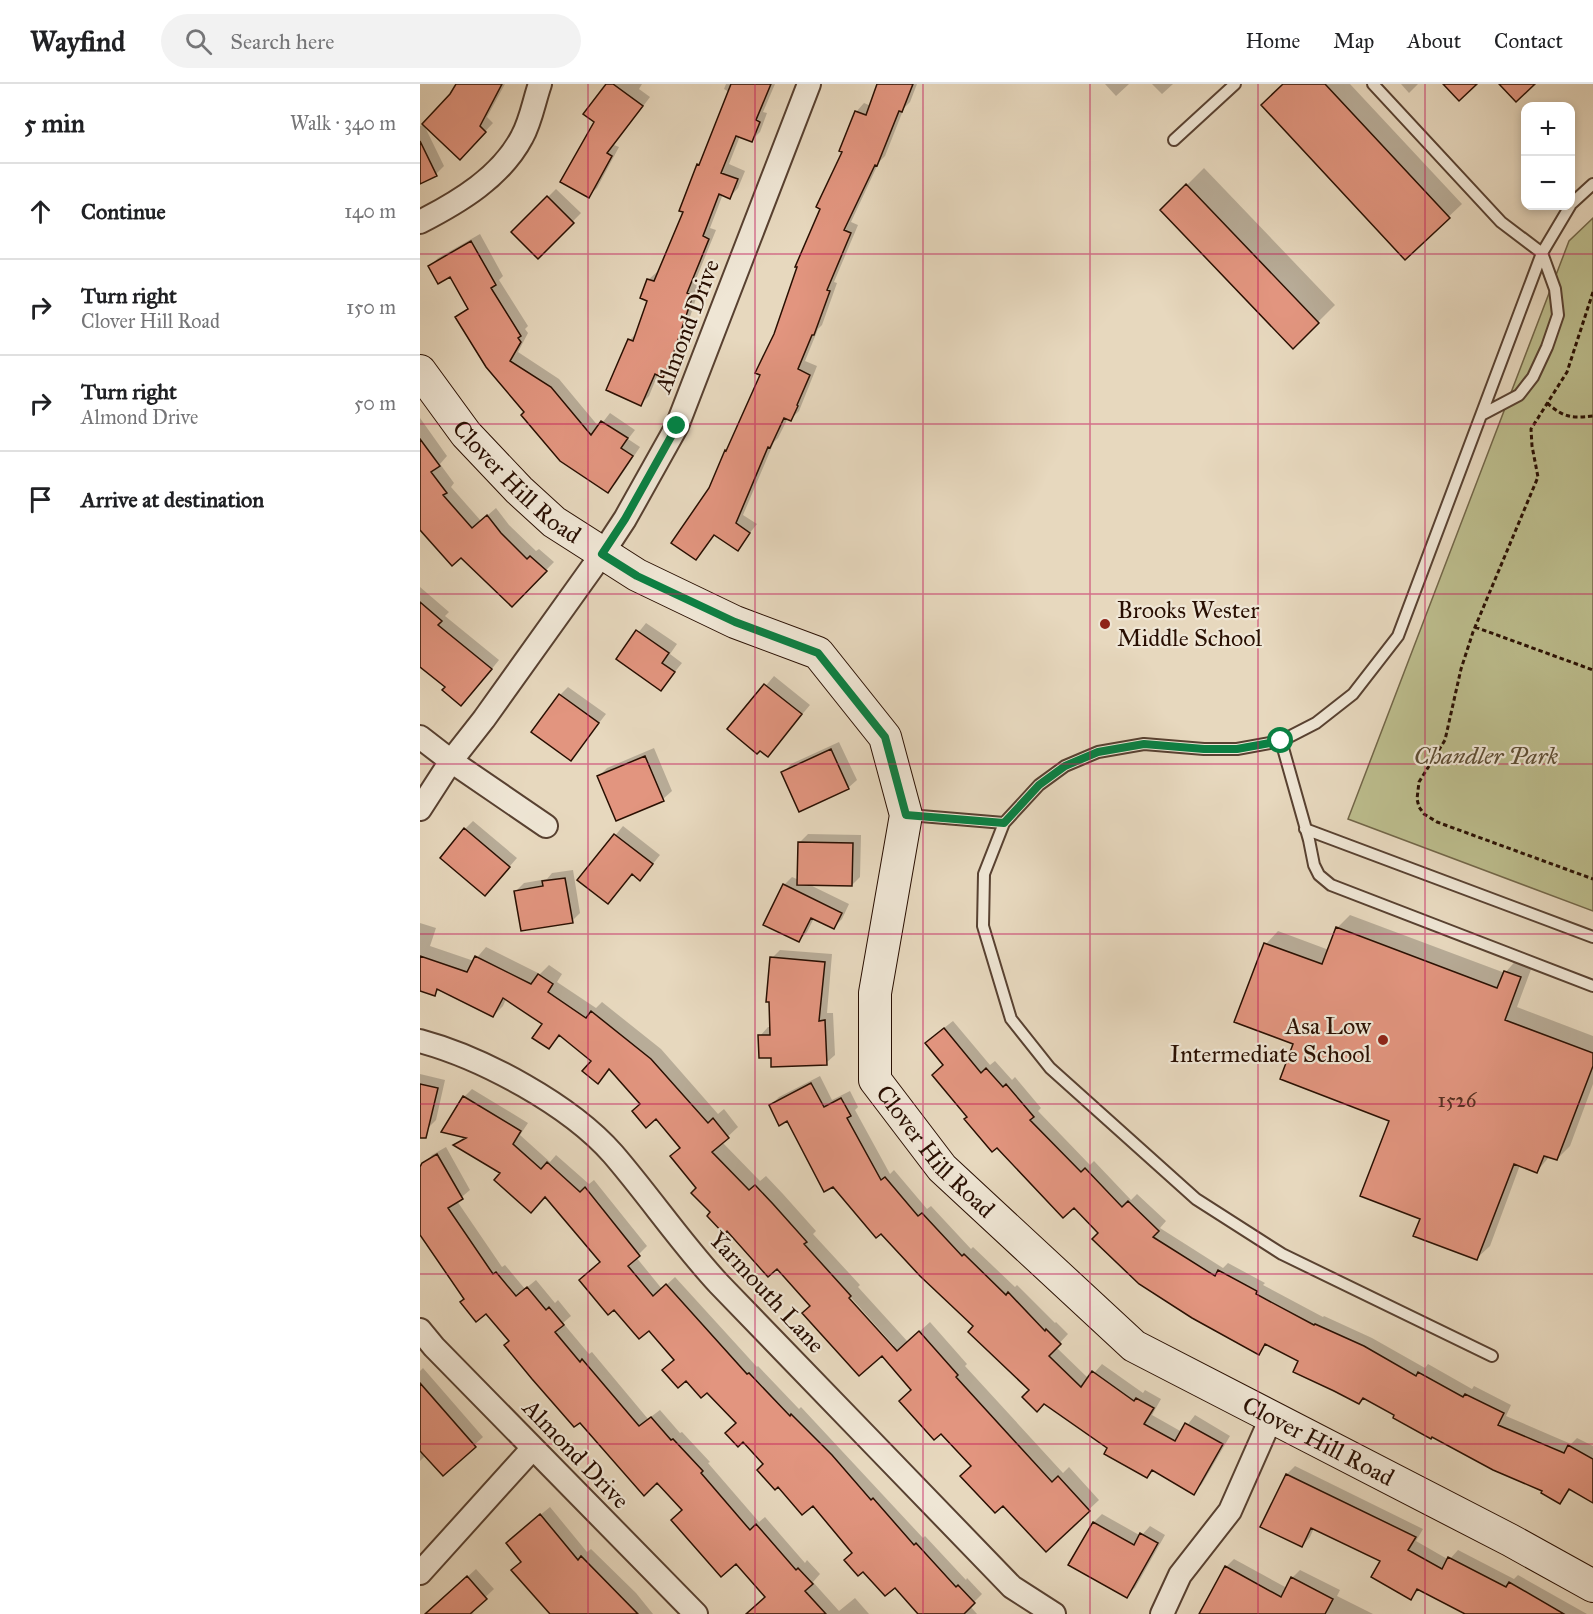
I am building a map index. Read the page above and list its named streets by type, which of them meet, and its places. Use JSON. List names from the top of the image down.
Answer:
{
  "streets": {
    "street": ["Almond Drive", "Clover Hill Road", "Yarmouth Lane"]
  },
  "crossings": [
    ["Almond Drive", "Clover Hill Road"]
  ],
  "parks": ["Chandler Park"],
  "places": ["Brooks Wester Middle School", "Asa Low Intermediate School"],
  "house_numbers": ["1526"],
  "page": {
    "header": "Wayfind",
    "search": "Search here",
    "nav": [
      "Home",
      "Map",
      "About",
      "Contact"
    ],
    "heading": ["5 min", "Walk · 340 m"],
    "map_buttons": ["+", "−"],
    "list": [
      ["Continue", "140 m"],
      ["Turn right", "Clover Hill Road", "150 m"],
      ["Turn right", "Almond Drive", "50 m"],
      "Arrive at destination"
    ]
  }
}
